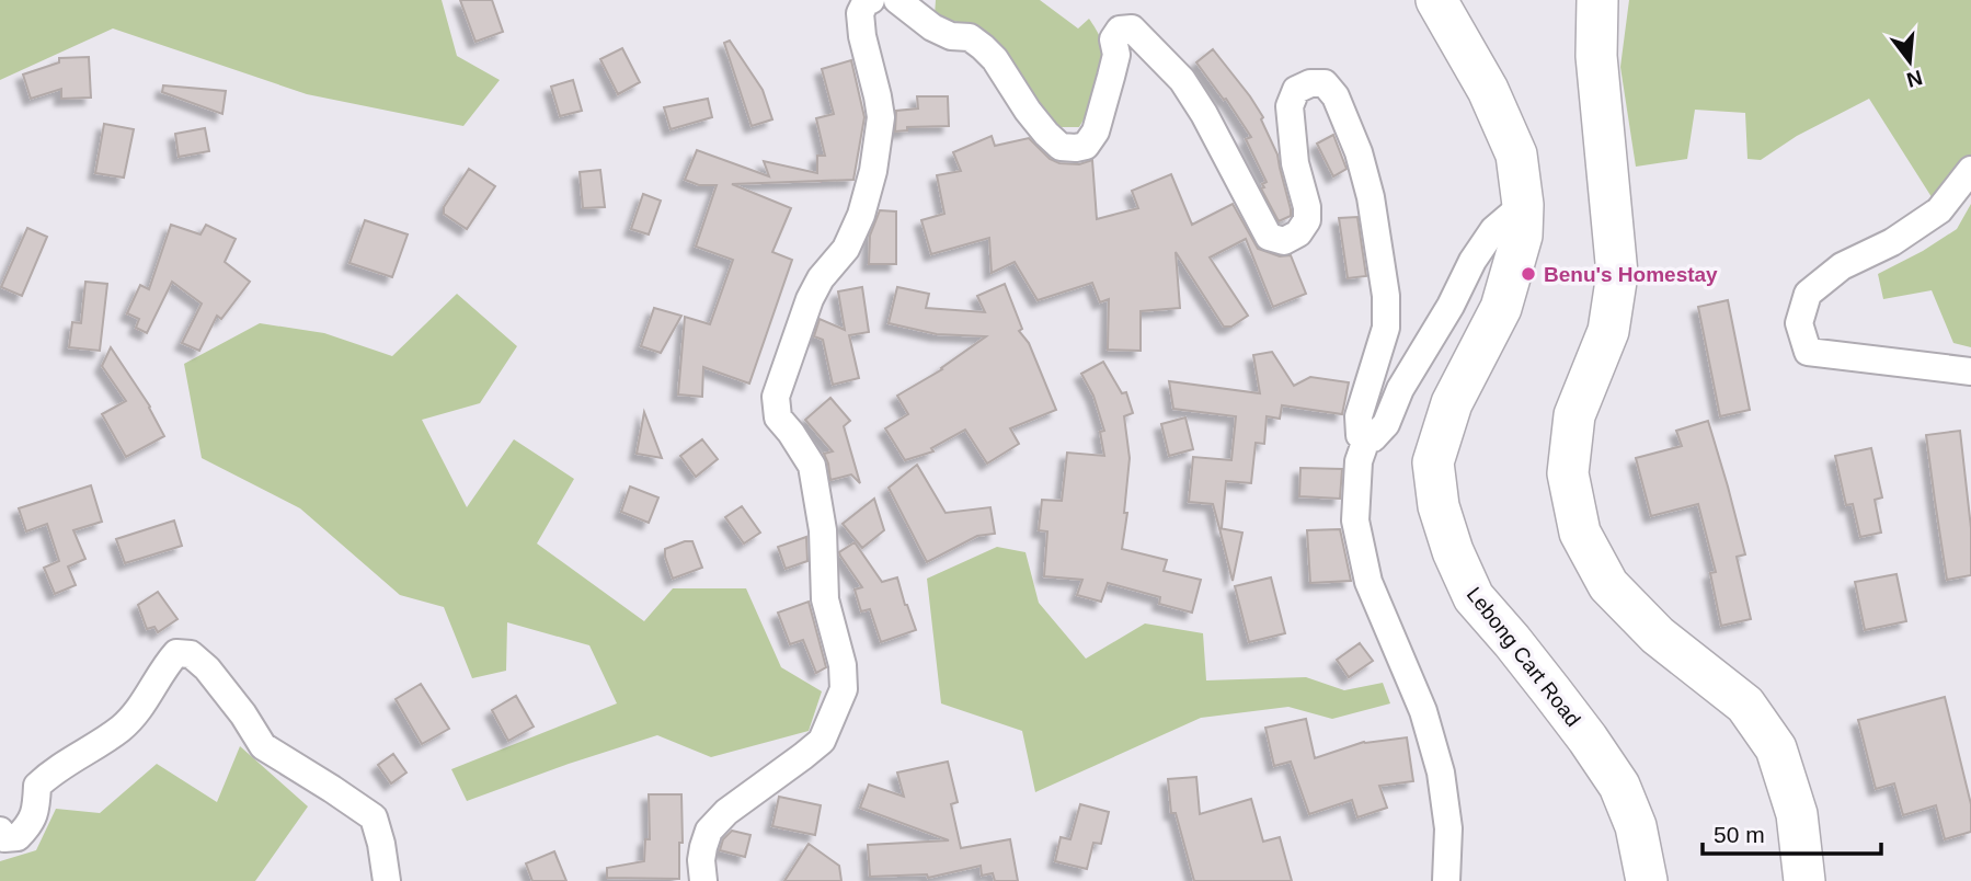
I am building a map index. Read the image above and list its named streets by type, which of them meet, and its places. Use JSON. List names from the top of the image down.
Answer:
{
  "streets": {
    "highway": ["Lebong Cart Road"]
  },
  "places": ["Benu's Homestay"],
  "scale_bar": "50 m",
  "north": "bottom"
}
